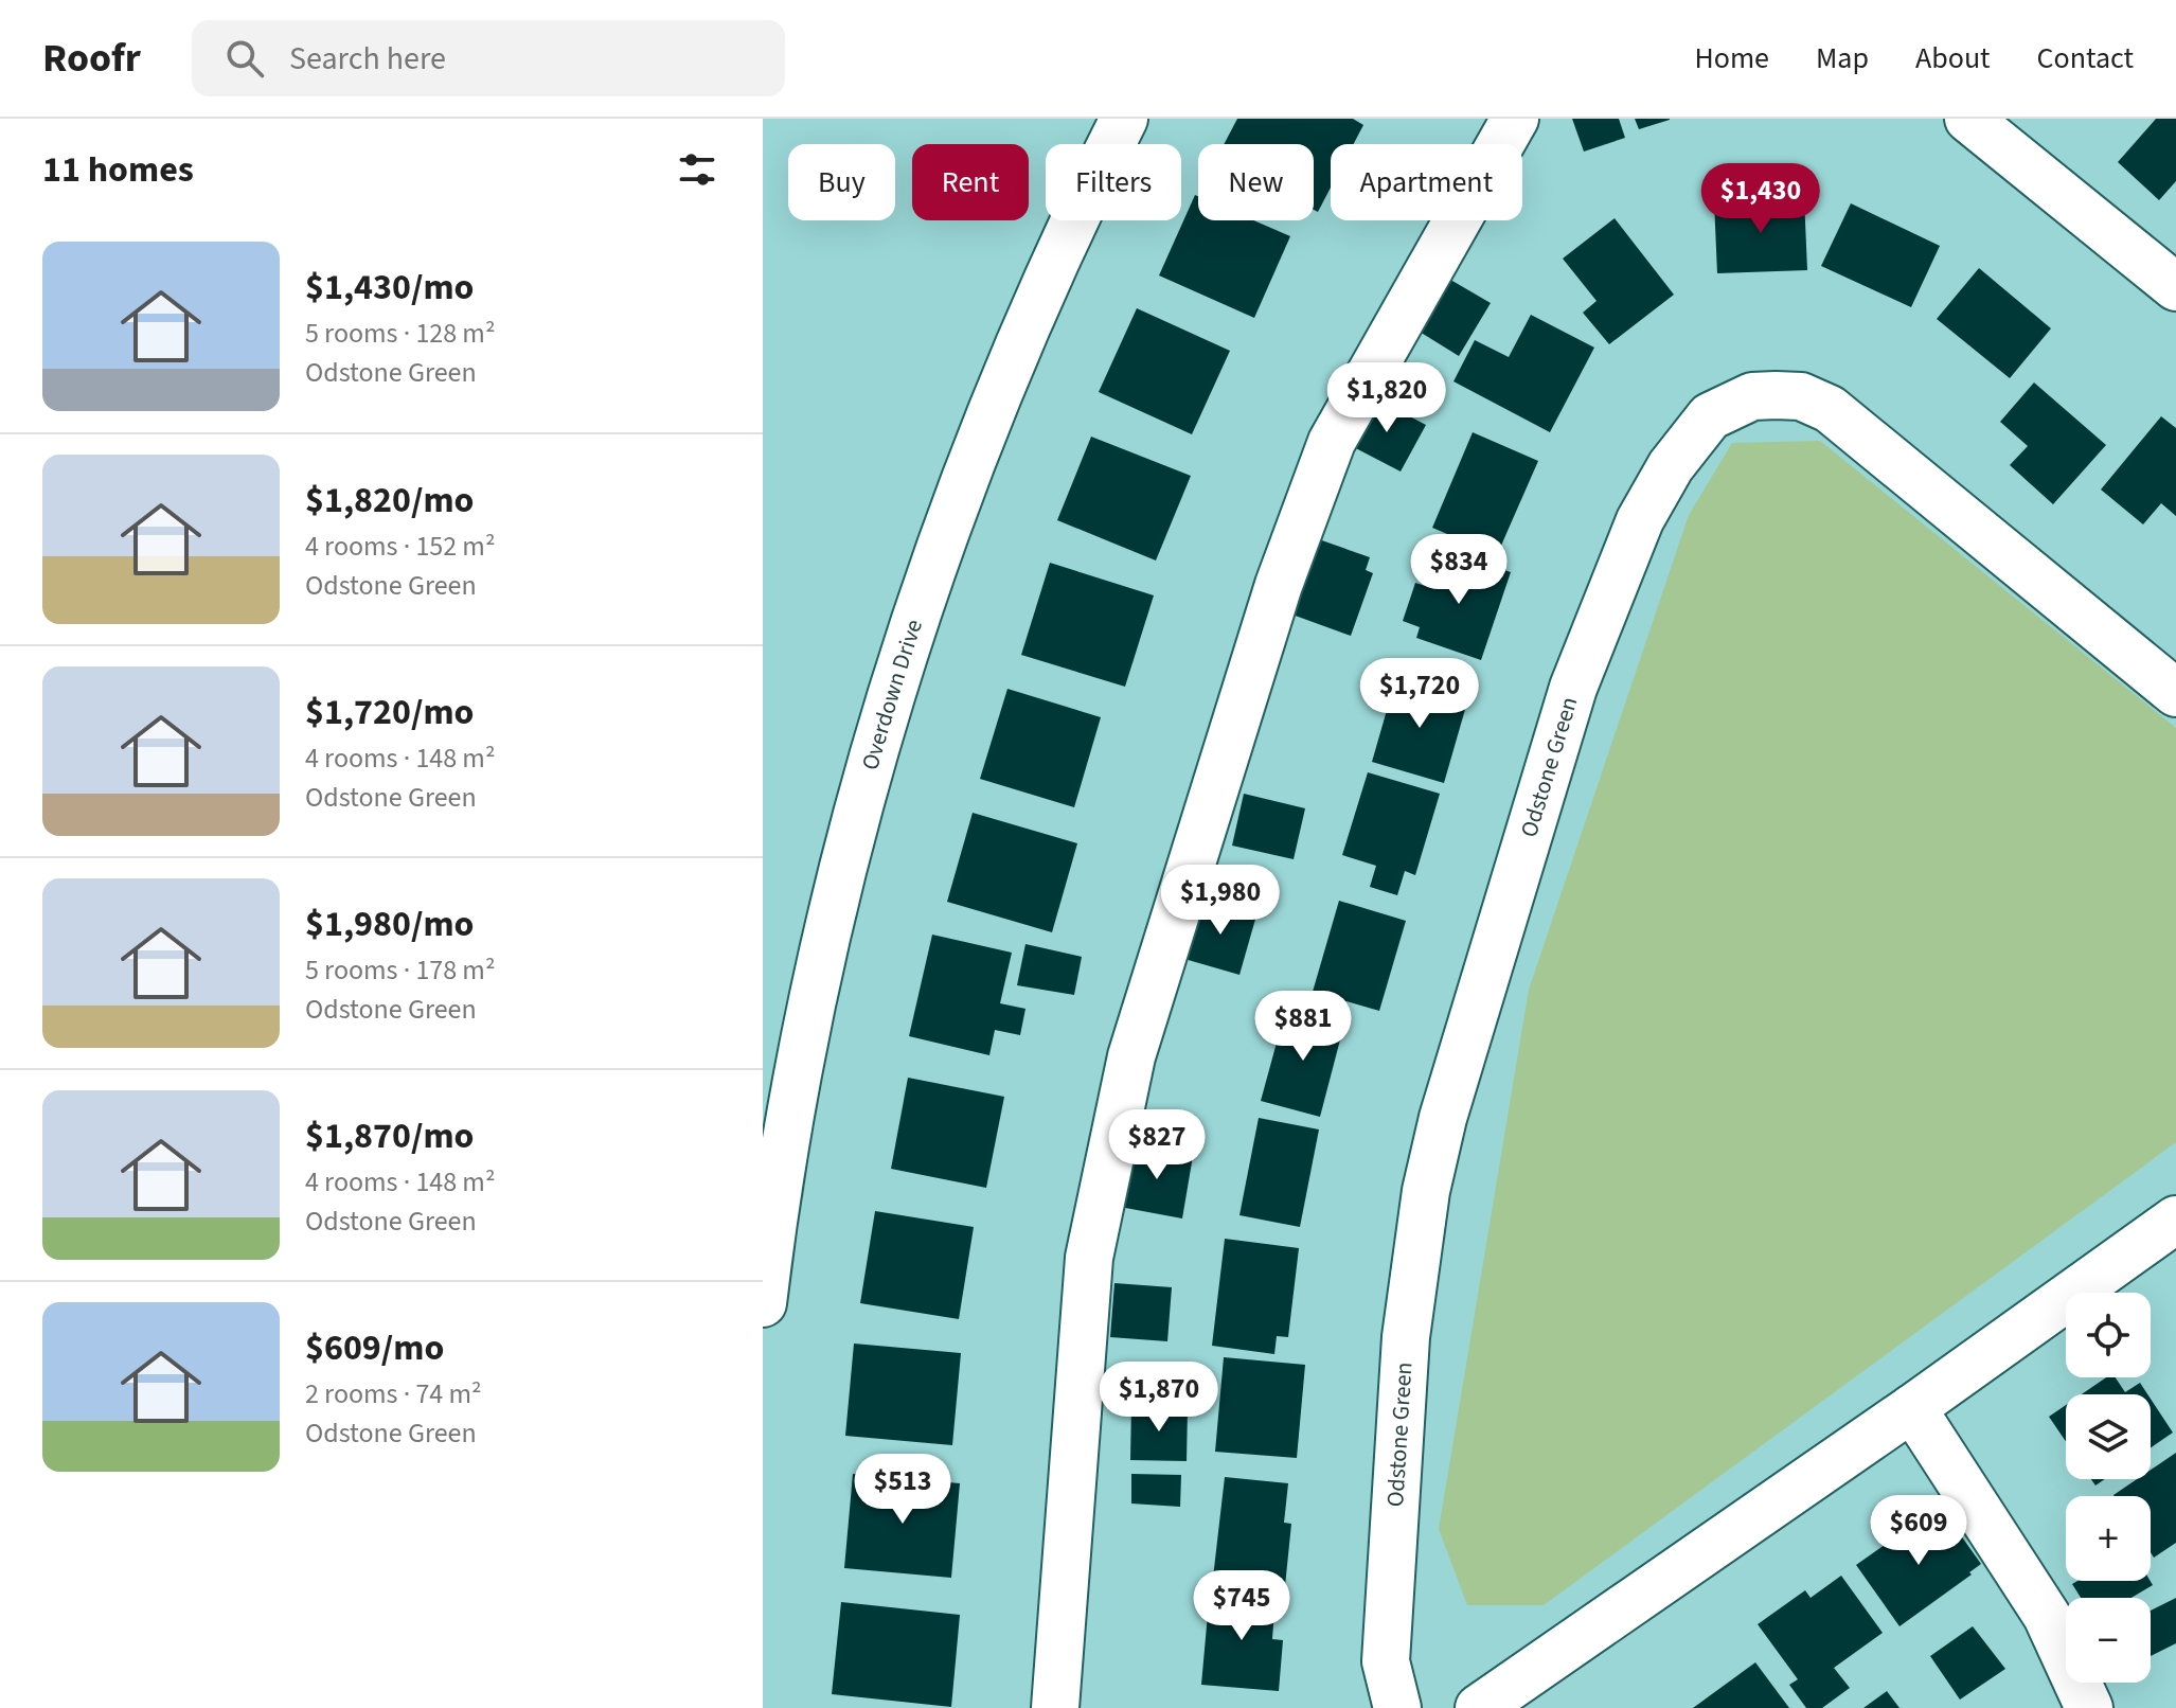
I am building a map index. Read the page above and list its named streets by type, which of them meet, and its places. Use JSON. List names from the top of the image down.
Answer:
{
  "streets": {
    "street": ["Overdown Drive", "Odstone Green"]
  },
  "page": {
    "header": "Roofr",
    "search": "Search here",
    "nav": [
      "Home",
      "Map",
      "About",
      "Contact"
    ],
    "heading": "11 homes",
    "chip": [
      "Buy",
      "Rent",
      "Filters",
      "New",
      "Apartment"
    ],
    "price": [
      "$1,430",
      "$1,820",
      "$834",
      "$1,720",
      "$1,980",
      "$881",
      "$827",
      "$1,870",
      "$513",
      "$609",
      "$745"
    ],
    "list": [
      {
        "name": "$1,430/mo",
        "note": "5 rooms · 128 m² · Odstone Green"
      },
      {
        "name": "$1,820/mo",
        "note": "4 rooms · 152 m² · Odstone Green"
      },
      {
        "name": "$1,720/mo",
        "note": "4 rooms · 148 m² · Odstone Green"
      },
      {
        "name": "$1,980/mo",
        "note": "5 rooms · 178 m² · Odstone Green"
      },
      {
        "name": "$1,870/mo",
        "note": "4 rooms · 148 m² · Odstone Green"
      },
      {
        "name": "$609/mo",
        "note": "2 rooms · 74 m² · Odstone Green"
      }
    ],
    "map_buttons": ["+", "−"]
  }
}
